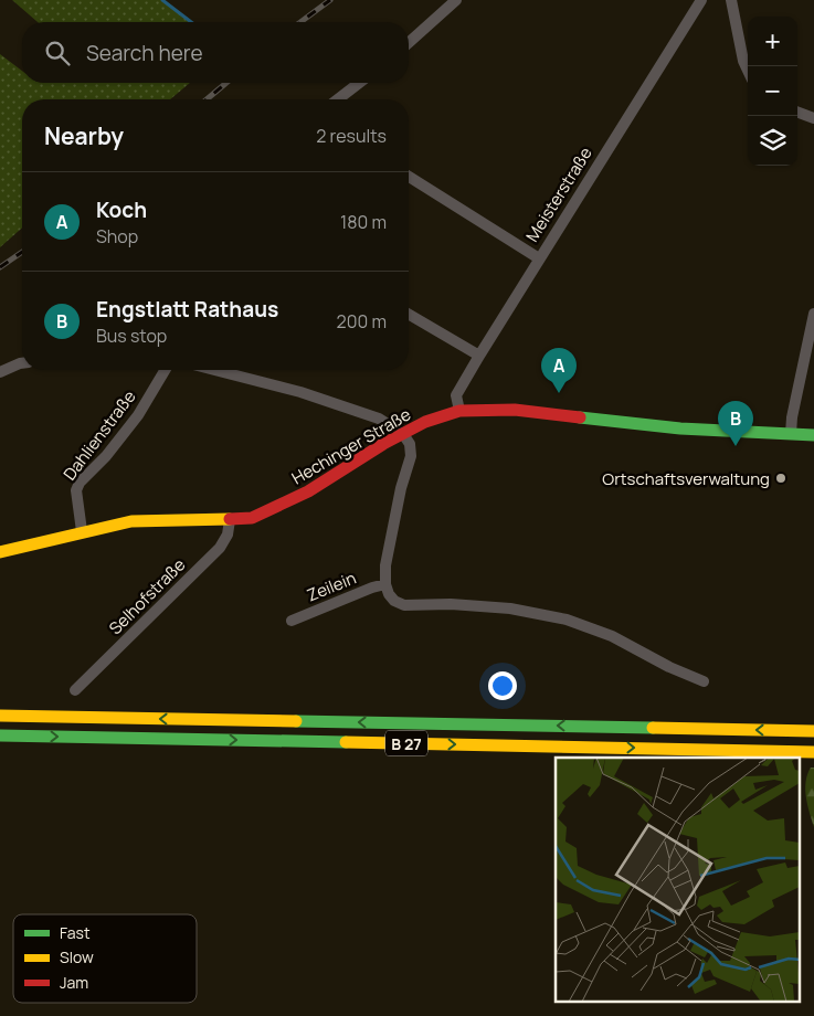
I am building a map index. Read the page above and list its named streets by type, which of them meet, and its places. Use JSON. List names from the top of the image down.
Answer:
{
  "streets": {
    "main road": ["Hechinger Straße", "B 27"],
    "street": [
      "Meisterstraße",
      "Dahlienstraße",
      "Zeilein",
      "Selhofstraße"
    ]
  },
  "crossings": [
    ["Meisterstraße", "Hechinger Straße"],
    ["Dahlienstraße", "Hechinger Straße"],
    ["Hechinger Straße", "Selhofstraße"]
  ],
  "places": ["Ortschaftsverwaltung"],
  "legend": ["Fast", "Slow", "Jam"],
  "page": {
    "map_buttons": ["+", "−"],
    "search": "Search here",
    "heading": ["Nearby", "2 results"],
    "list": [
      {
        "mark": "A",
        "name": "Koch",
        "note": "Shop",
        "value": "180 m"
      },
      {
        "mark": "B",
        "name": "Engstlatt Rathaus",
        "note": "Bus stop",
        "value": "200 m"
      }
    ],
    "pins": ["A", "B"]
  }
}
